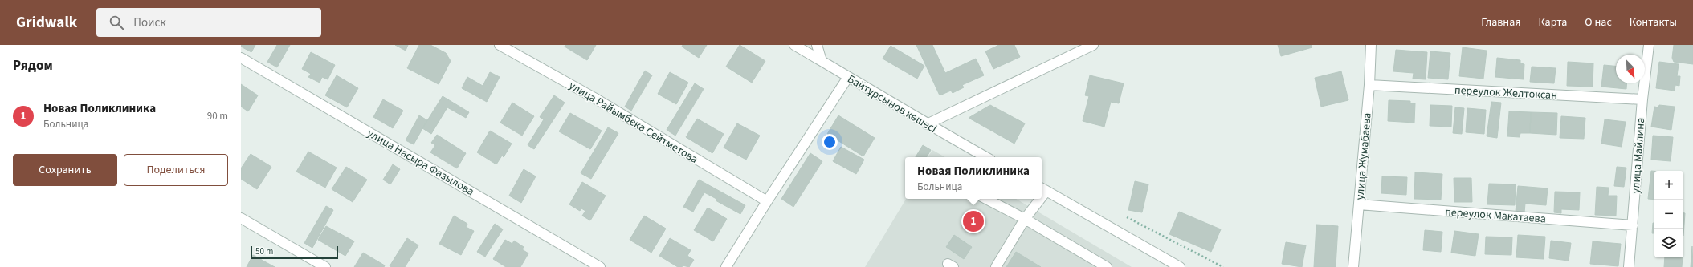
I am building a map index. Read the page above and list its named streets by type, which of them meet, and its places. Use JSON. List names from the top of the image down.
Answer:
{
  "streets": {
    "street": [
      "переулок Желтоксан",
      "Байтұрсынов көшесі",
      "улица Райымбека Сейтметова",
      "улица Майлина",
      "улица Жумабаева",
      "улица Насыра Фазылова",
      "переулок Макатаева"
    ]
  },
  "crossings": [
    ["переулок Желтоксан", "улица Майлина"],
    ["переулок Желтоксан", "улица Жумабаева"],
    ["улица Майлина", "переулок Макатаева"],
    ["улица Жумабаева", "переулок Макатаева"]
  ],
  "scale_bar": "50 m",
  "north": "bottom right",
  "page": {
    "header": "Gridwalk",
    "search": "Поиск",
    "nav": [
      "Главная",
      "Карта",
      "О нас",
      "Контакты"
    ],
    "heading": "Рядом",
    "list": [
      {
        "mark": "1",
        "name": "Новая Поликлиника",
        "note": "Больница",
        "value": "90 m"
      }
    ],
    "buttons": ["Сохранить", "Поделиться"],
    "popup": ["Новая Поликлиника", "Больница"],
    "map_buttons": ["+", "−"],
    "pins": "1",
    "scale": "50 m"
  }
}
